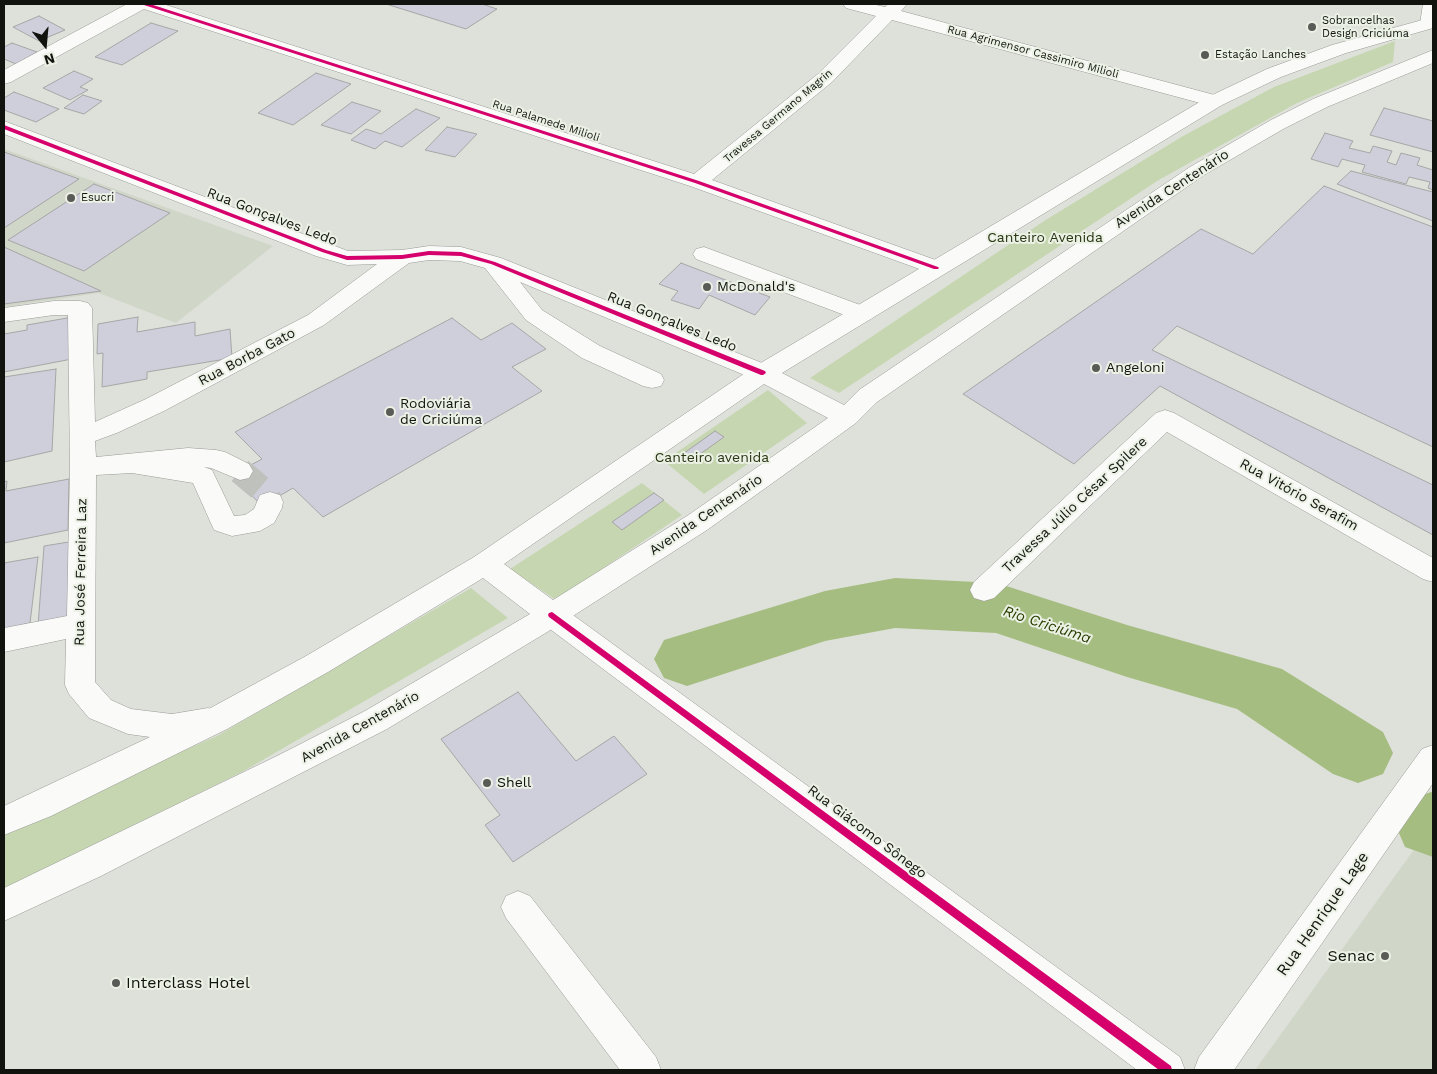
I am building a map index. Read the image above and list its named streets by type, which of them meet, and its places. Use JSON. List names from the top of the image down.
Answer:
{
  "streets": {
    "street": [
      "Rua Agrimensor Cassimiro Milioli",
      "Travessa Germano Magrin",
      "Rua Palamede Milioli",
      "Avenida Centenário",
      "Rua Gonçalves Ledo",
      "Rua Borba Gato",
      "Rua Vitório Serafim",
      "Travessa Júlio César Spilere",
      "Rua José Ferreira Laz",
      "Rua Giácomo Sônego",
      "Rua Henrique Lage"
    ]
  },
  "crossings": [
    ["Rua Agrimensor Cassimiro Milioli", "Travessa Germano Magrin"],
    ["Travessa Germano Magrin", "Rua Palamede Milioli"],
    ["Avenida Centenário", "Rua Gonçalves Ledo"],
    ["Avenida Centenário", "Rua Giácomo Sônego"],
    ["Rua Gonçalves Ledo", "Rua Borba Gato"],
    ["Rua Borba Gato", "Rua José Ferreira Laz"],
    ["Rua Vitório Serafim", "Travessa Júlio César Spilere"]
  ],
  "water": ["Rio Criciúma"],
  "parks": ["Canteiro Avenida", "Canteiro avenida"],
  "places": [
    "Sobrancelhas Design Criciúma",
    "Estação Lanches",
    "Esucri",
    "McDonald's",
    "Angeloni",
    "Rodoviária de Criciúma",
    "Shell",
    "Senac",
    "Interclass Hotel"
  ],
  "north": "bottom"
}
